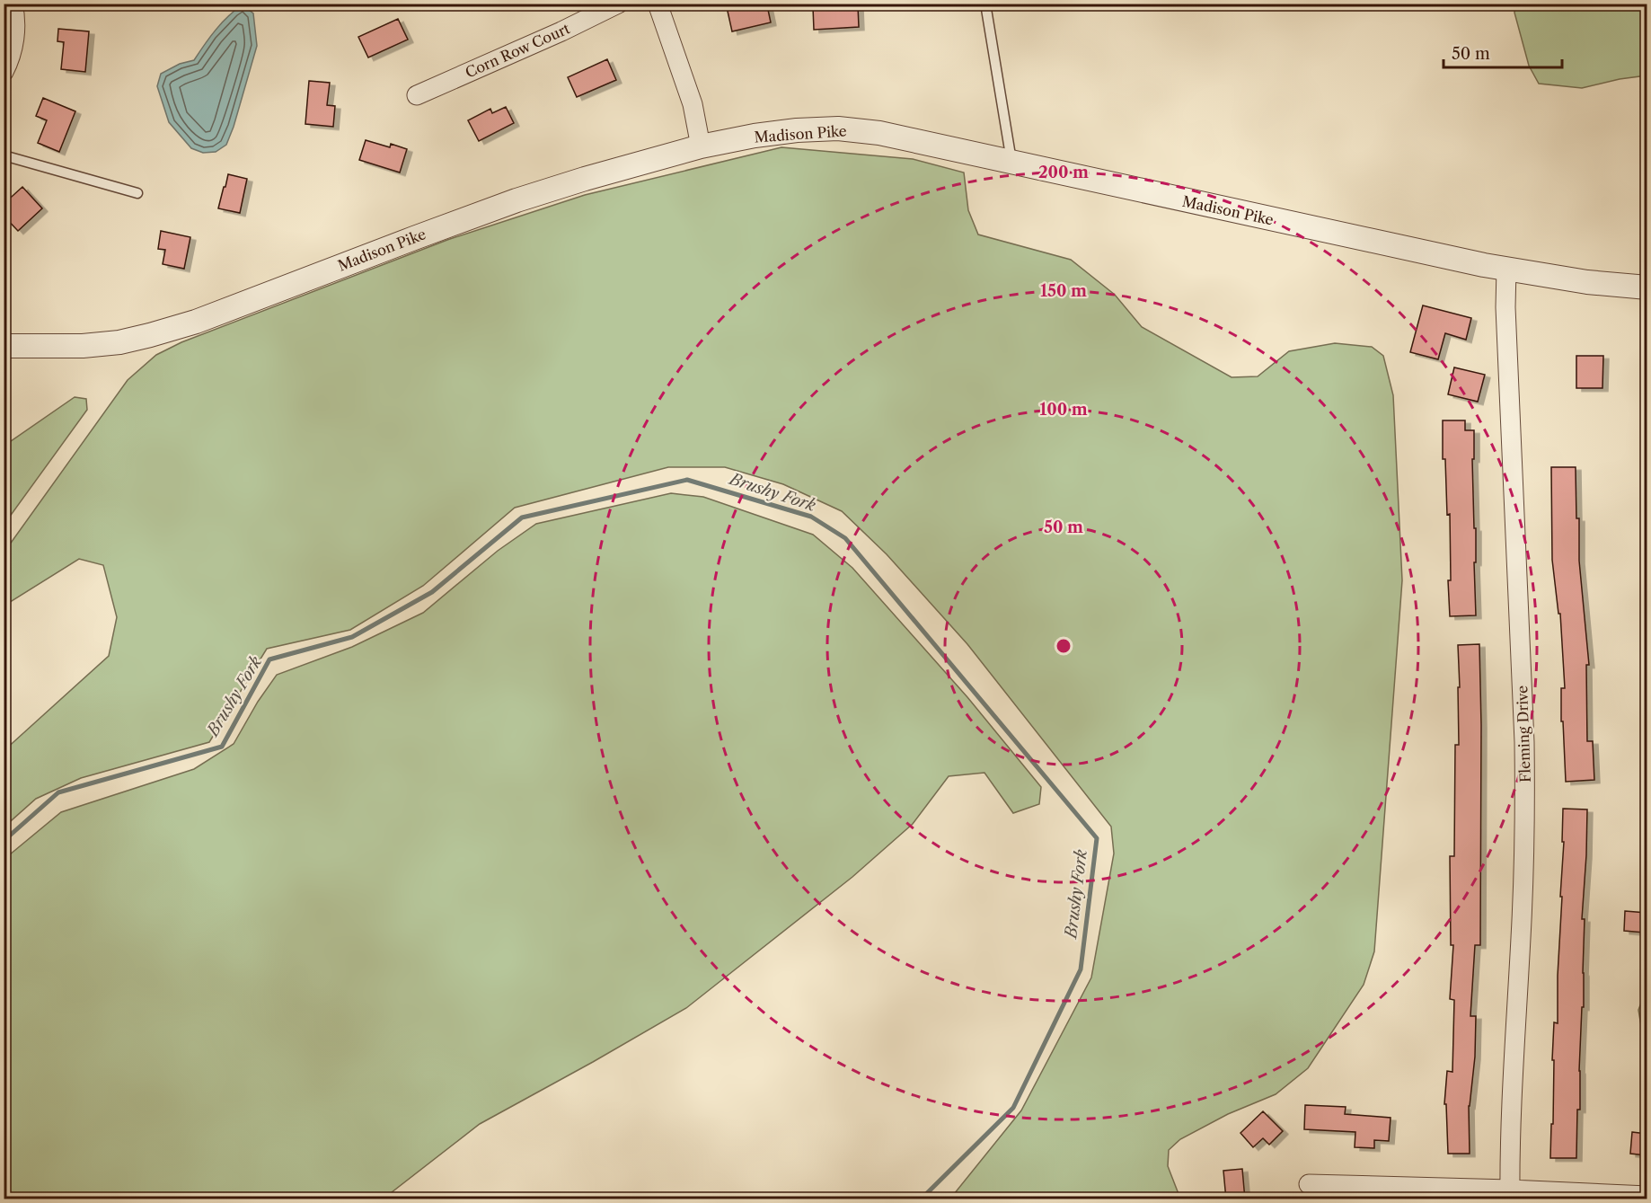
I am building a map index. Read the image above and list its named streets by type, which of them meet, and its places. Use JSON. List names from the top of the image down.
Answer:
{
  "streets": {
    "street": ["Corn Row Court", "Madison Pike", "Fleming Drive"]
  },
  "crossings": [
    ["Madison Pike", "Fleming Drive"]
  ],
  "water": ["Brushy Fork"],
  "scale_bar": "50 m",
  "rings": [
    "200 m",
    "150 m",
    "100 m",
    "50 m"
  ]
}
